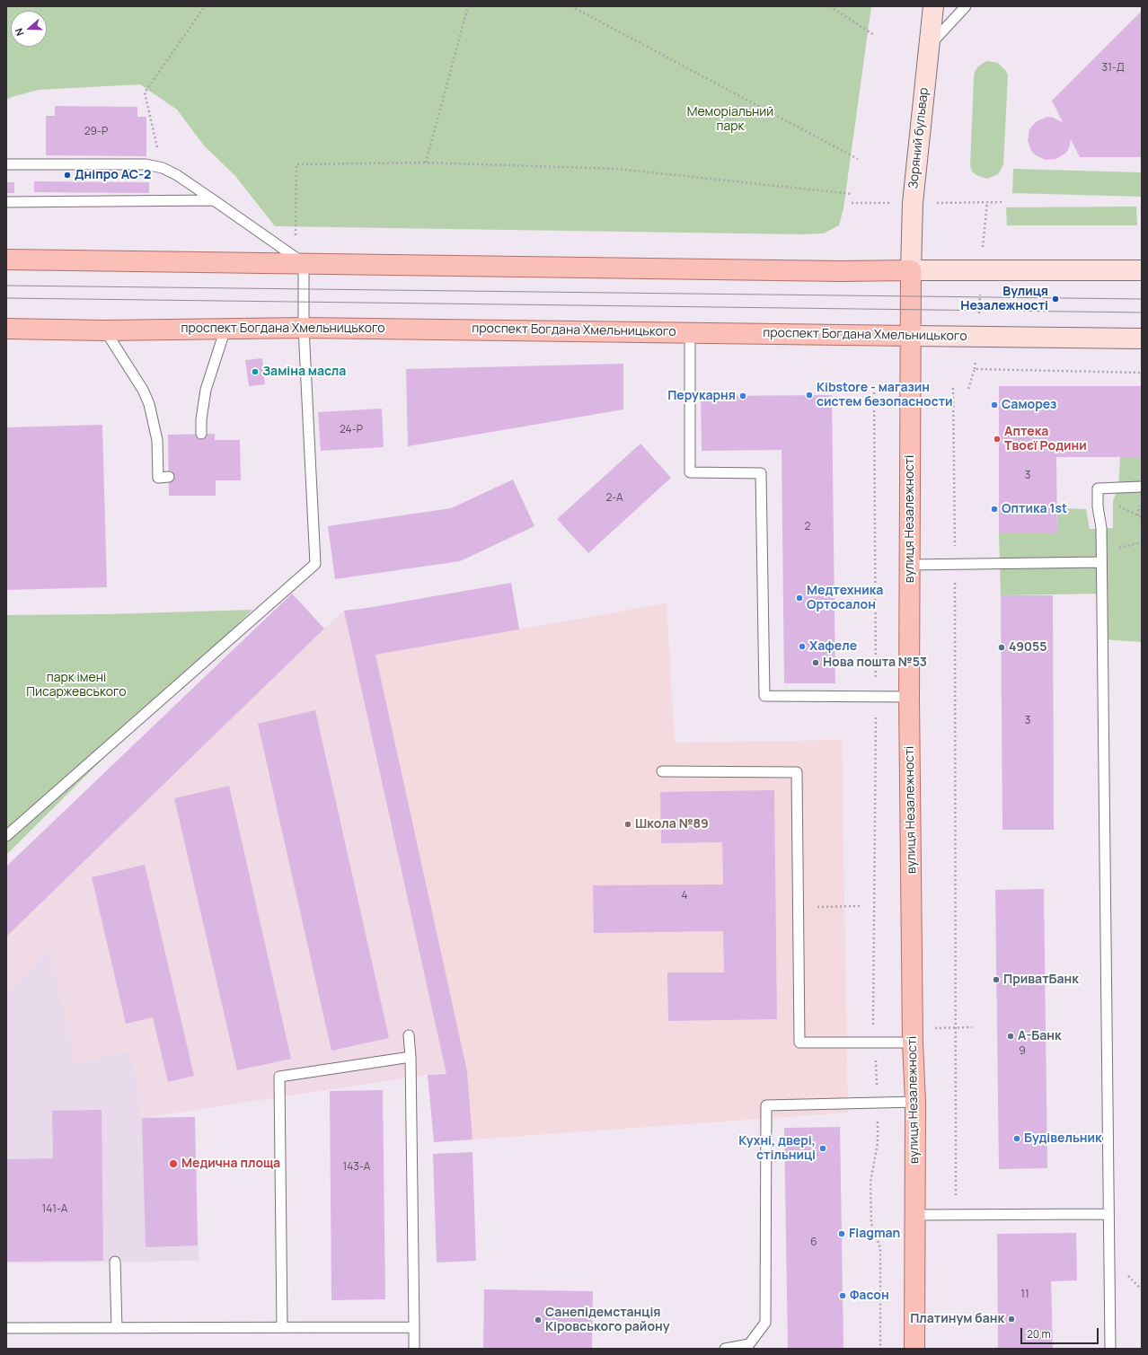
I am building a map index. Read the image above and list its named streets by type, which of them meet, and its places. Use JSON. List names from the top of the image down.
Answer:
{
  "streets": {
    "main road": ["Зоряний бульвар", "проспект Богдана Хмельницького", "вулиця Незалежності"]
  },
  "crossings": [
    ["Зоряний бульвар", "вулиця Незалежності"],
    ["проспект Богдана Хмельницького", "вулиця Незалежності"]
  ],
  "parks": ["Меморіальний парк", "парк імені Писаржевського"],
  "places": [
    "Дніпро АС-2",
    "Вулиця Незалежності",
    "Заміна масла",
    "Kibstore - магазин систем безопасности",
    "Перукарня",
    "Саморез",
    "Аптека Твоєї Родини",
    "Оптика 1st",
    "Медтехника Ортосалон",
    "Хафеле",
    "49055",
    "Нова пошта №53",
    "Школа №89",
    "ПриватБанк",
    "А-Банк",
    "Будівельник",
    "Кухні, двері, стільниці",
    "Медична площа",
    "Flagman",
    "Фасон",
    "Платинум банк",
    "Санепідемстанція Кіровського району"
  ],
  "house_numbers": [
    "31-Д",
    "29-Р",
    "24-Р",
    "3",
    "2-А",
    "2",
    "3",
    "4",
    "9",
    "143-А",
    "141-А",
    "6",
    "11"
  ],
  "scale_bar": "20 m",
  "north": "left"
}
